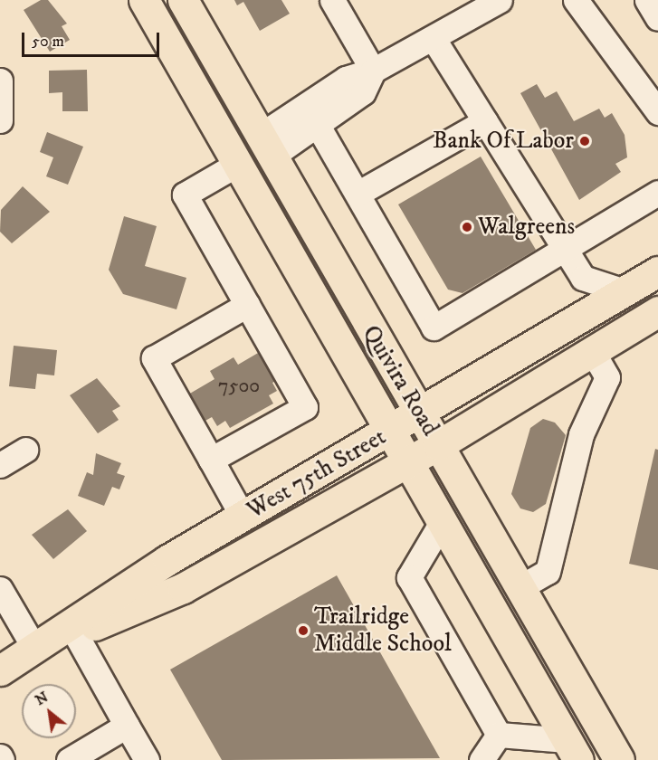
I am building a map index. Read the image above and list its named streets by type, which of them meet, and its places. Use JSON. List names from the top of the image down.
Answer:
{
  "streets": {
    "main road": ["Quivira Road", "West 75th Street"]
  },
  "crossings": [
    ["Quivira Road", "West 75th Street"]
  ],
  "places": ["Bank Of Labor", "Walgreens", "Trailridge Middle School"],
  "house_numbers": ["7500"],
  "scale_bar": "50 m",
  "north": "top left"
}
